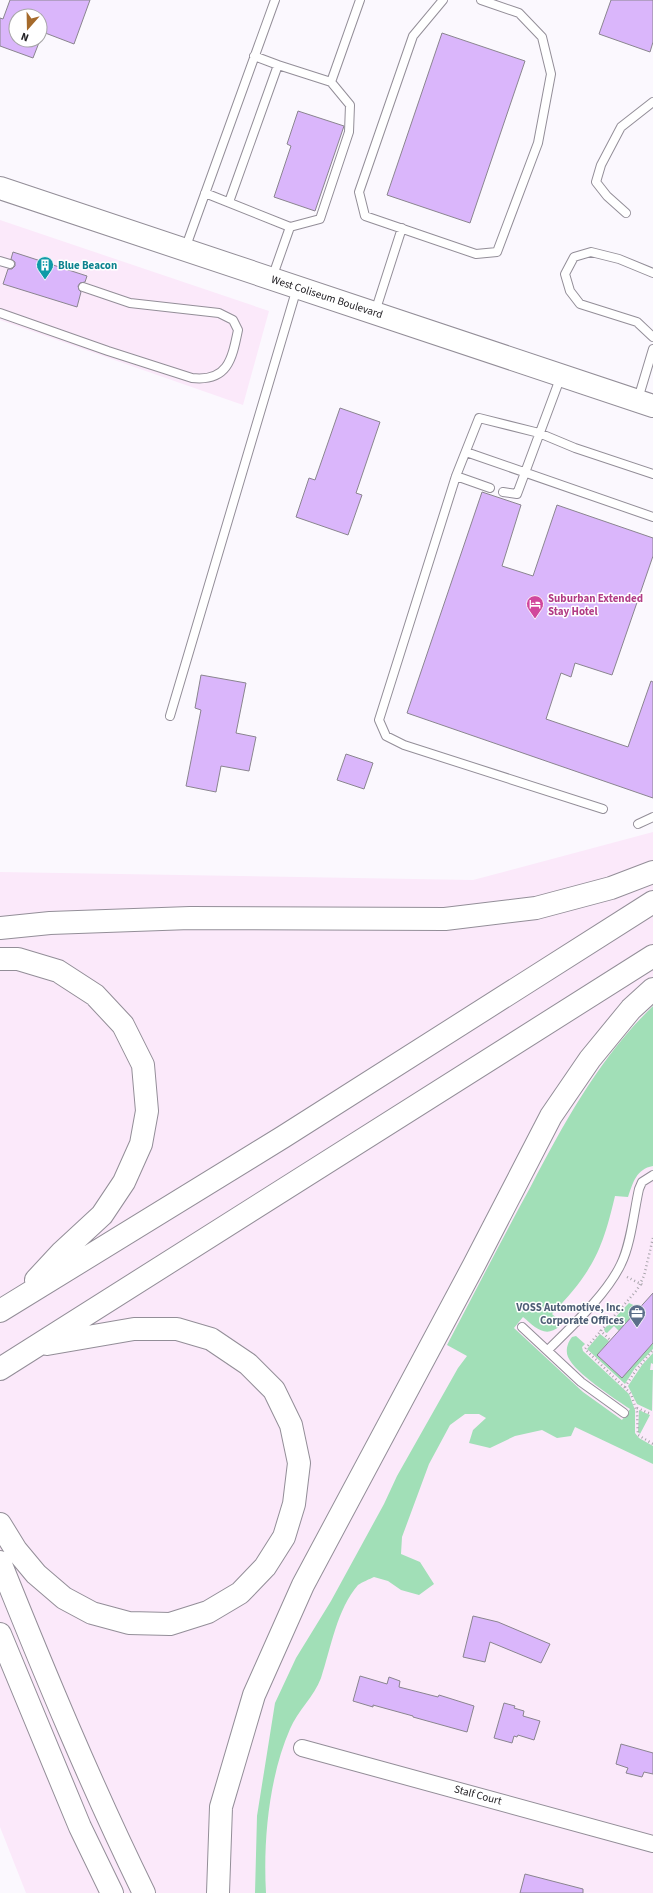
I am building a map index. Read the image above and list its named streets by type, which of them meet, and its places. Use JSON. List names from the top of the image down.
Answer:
{
  "streets": {
    "main road": ["West Coliseum Boulevard"],
    "street": ["Stalf Court"]
  },
  "places": {
    "building": ["Blue Beacon"],
    "hotel": ["Suburban Extended Stay Hotel"],
    "office": ["VOSS Automotive, Inc. Corporate Offices"]
  },
  "north": "bottom"
}
